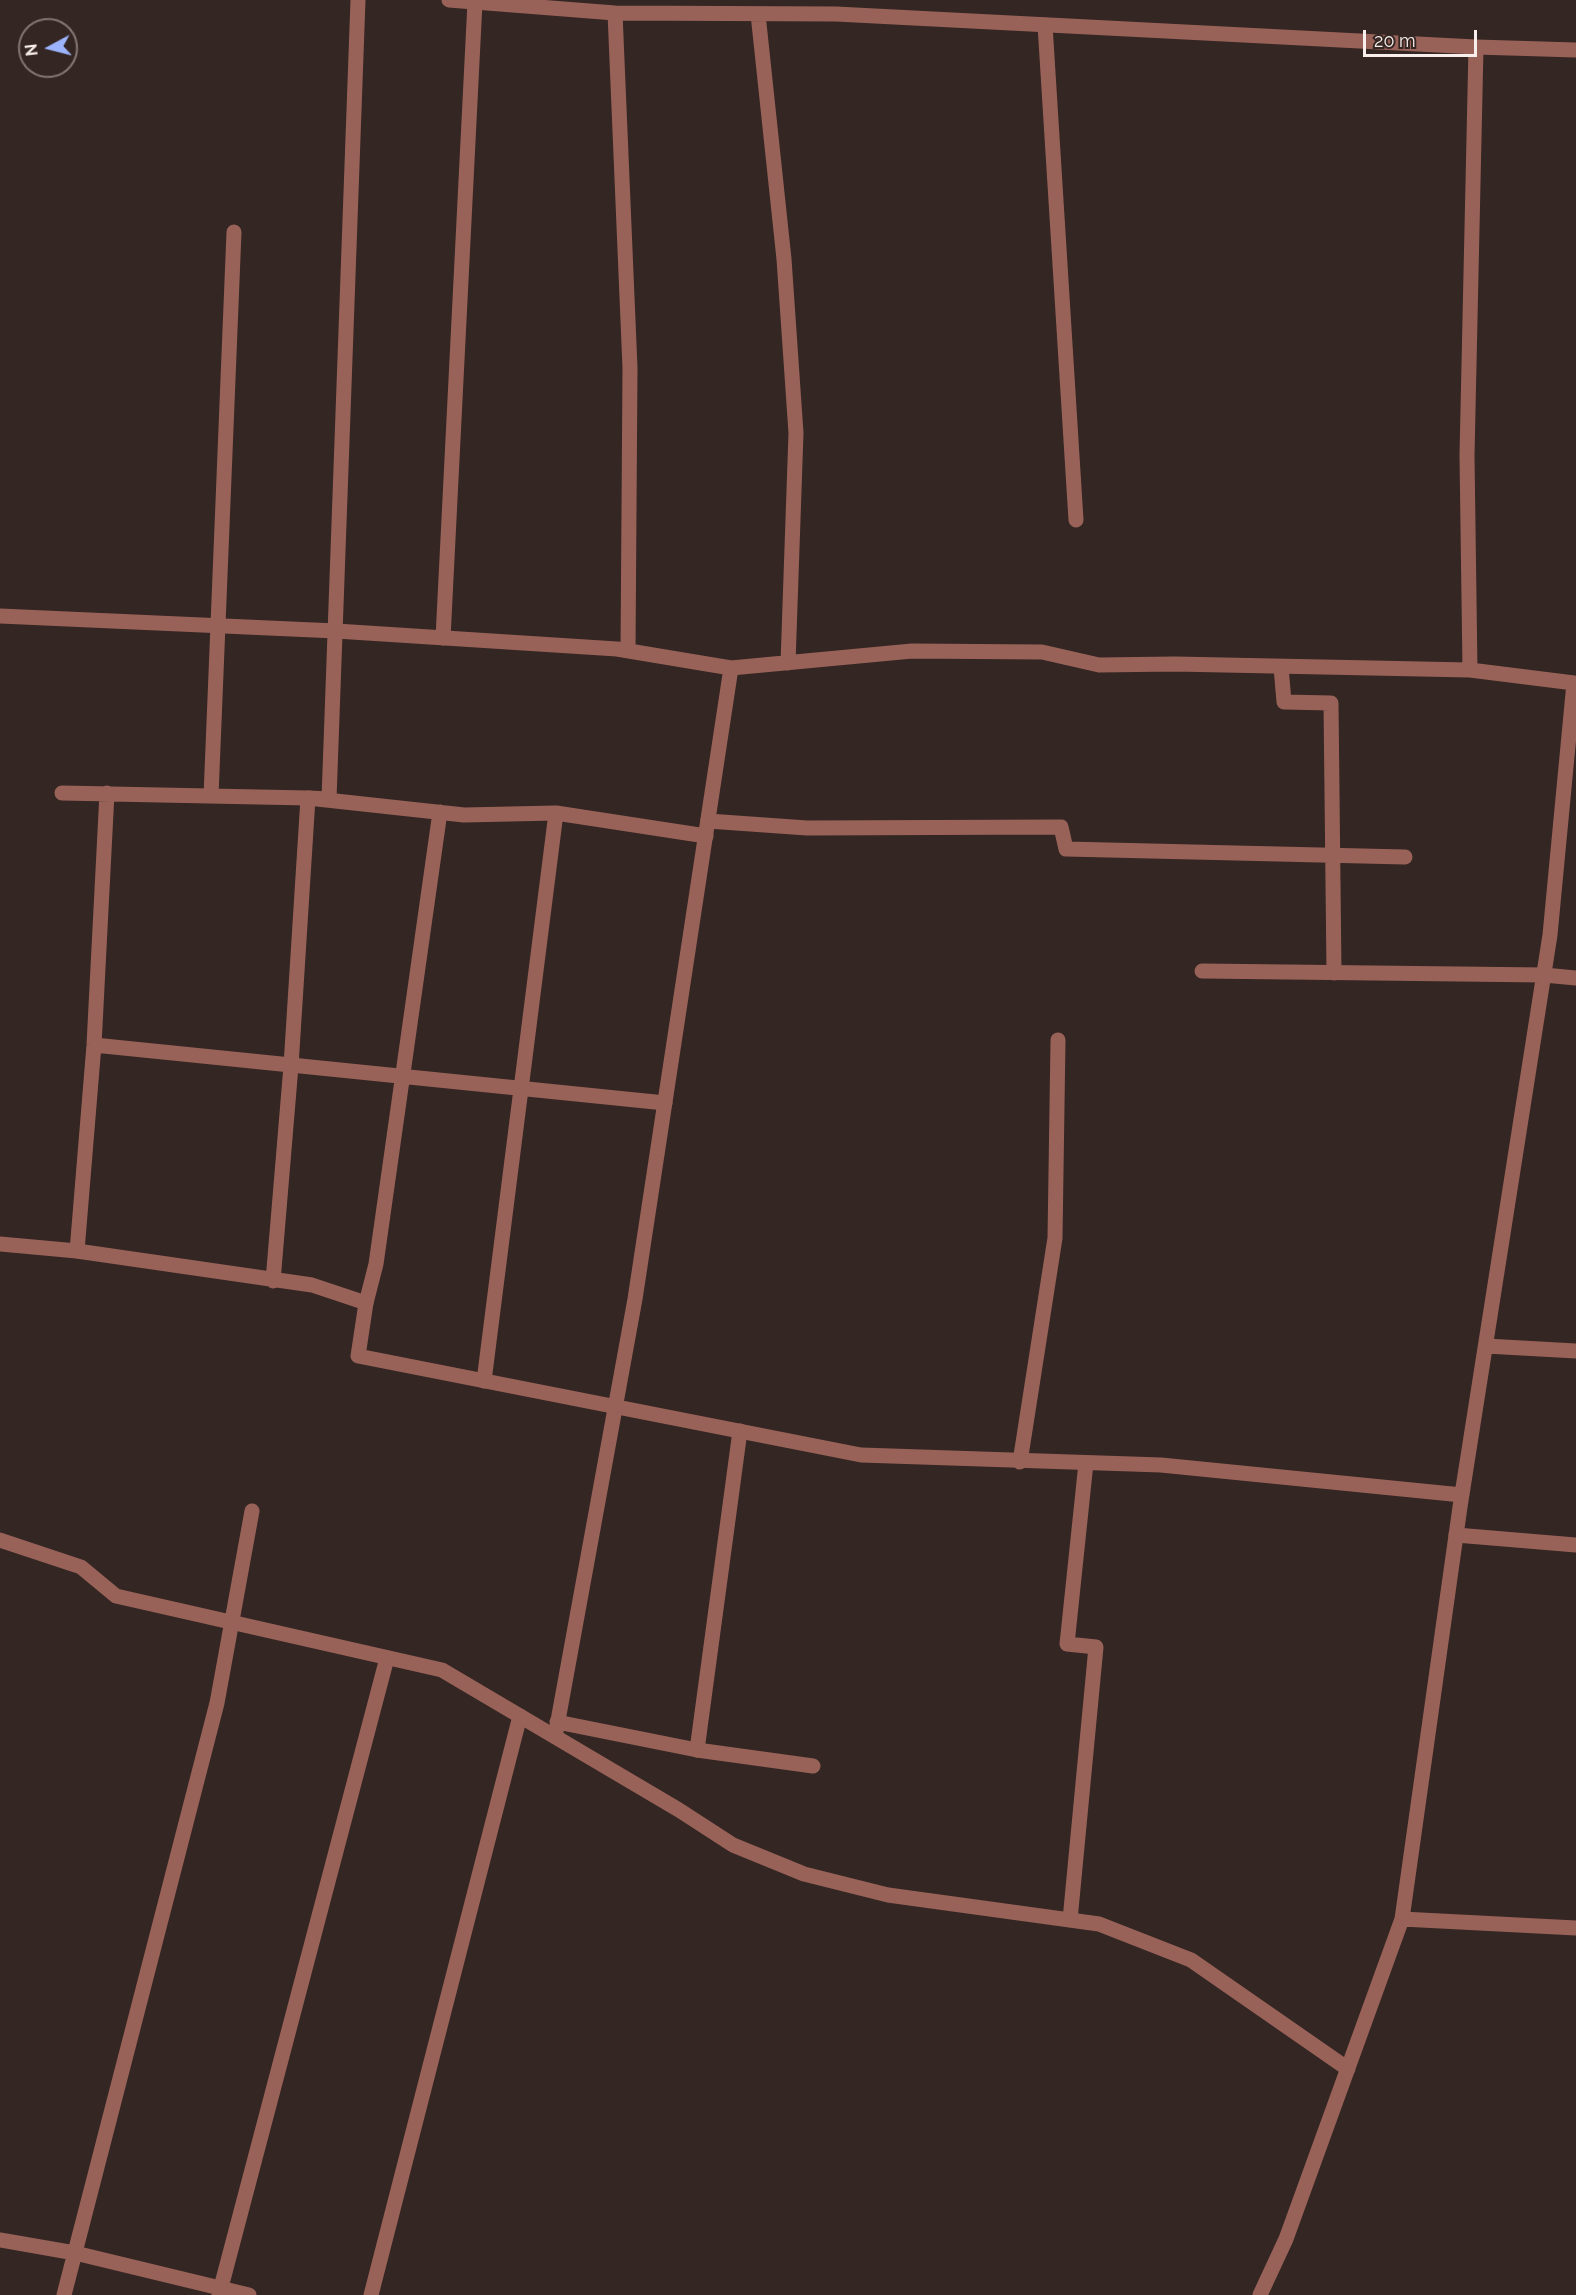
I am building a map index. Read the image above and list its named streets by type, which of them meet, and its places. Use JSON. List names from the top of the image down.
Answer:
{
  "scale_bar": "20 m",
  "north": "left"
}
